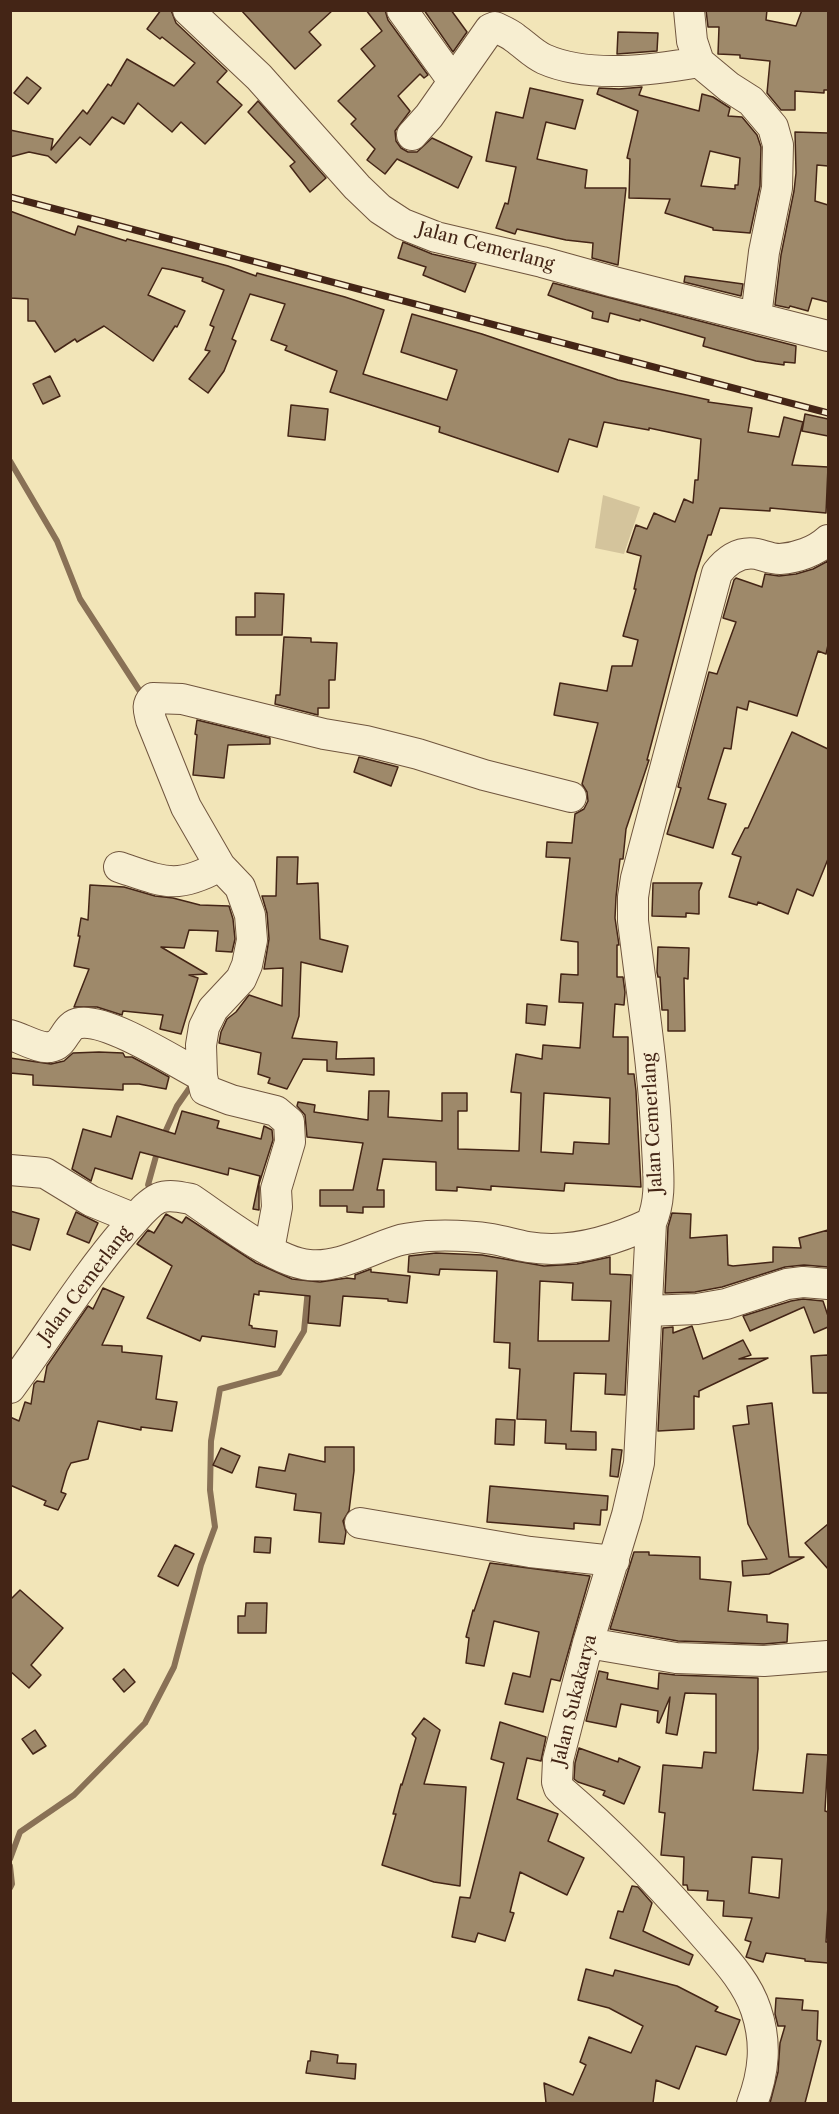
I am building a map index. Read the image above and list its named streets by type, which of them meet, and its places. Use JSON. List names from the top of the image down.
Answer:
{
  "streets": {
    "street": ["Jalan Cemerlang", "Jalan Sukakarya"]
  },
  "crossings": [
    ["Jalan Cemerlang", "Jalan Sukakarya"]
  ]
}
